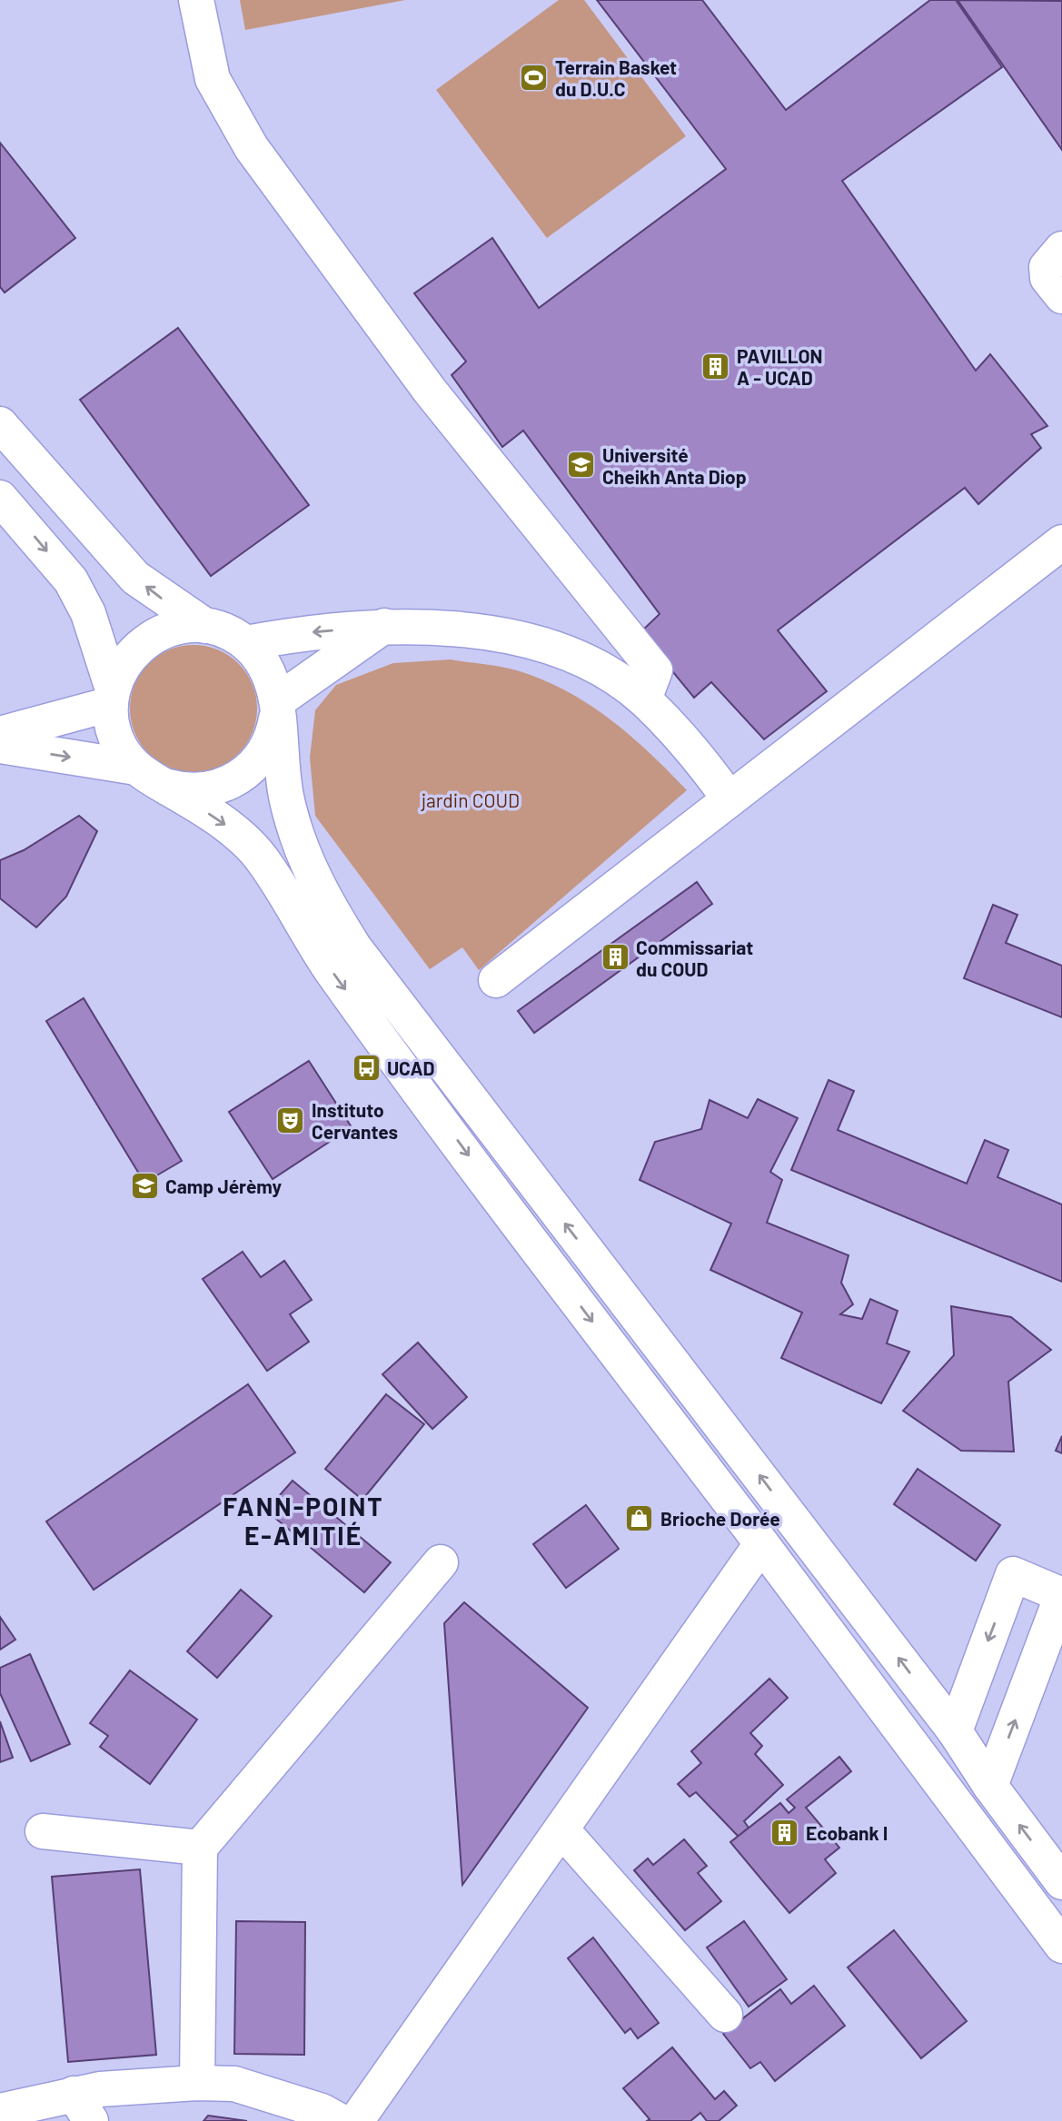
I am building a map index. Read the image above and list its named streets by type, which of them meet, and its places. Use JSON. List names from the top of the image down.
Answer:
{
  "districts": ["FANN-POINT E-AMITIÉ"],
  "parks": ["jardin COUD"],
  "places": {
    "sports": ["Terrain Basket du D.U.C"],
    "building": ["PAVILLON A - UCAD", "Commissariat du COUD", "Ecobank l"],
    "school or university": ["Université Cheikh Anta Diop", "Camp Jérèmy"],
    "bus stop": ["UCAD"],
    "theatre": ["Instituto Cervantes"],
    "shop": ["Brioche Dorée"]
  }
}
